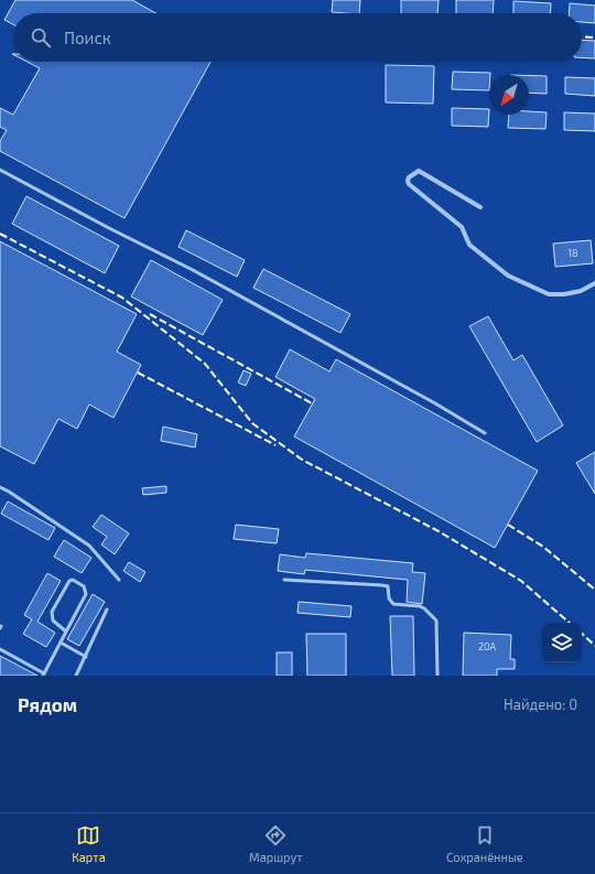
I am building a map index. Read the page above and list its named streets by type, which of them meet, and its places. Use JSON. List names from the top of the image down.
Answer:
{
  "house_numbers": ["18", "20А"],
  "north": "bottom left",
  "page": {
    "search": "Поиск",
    "heading": ["Рядом", "Найдено: 0"],
    "nav": ["Карта", "Маршрут", "Сохранённые"]
  }
}
